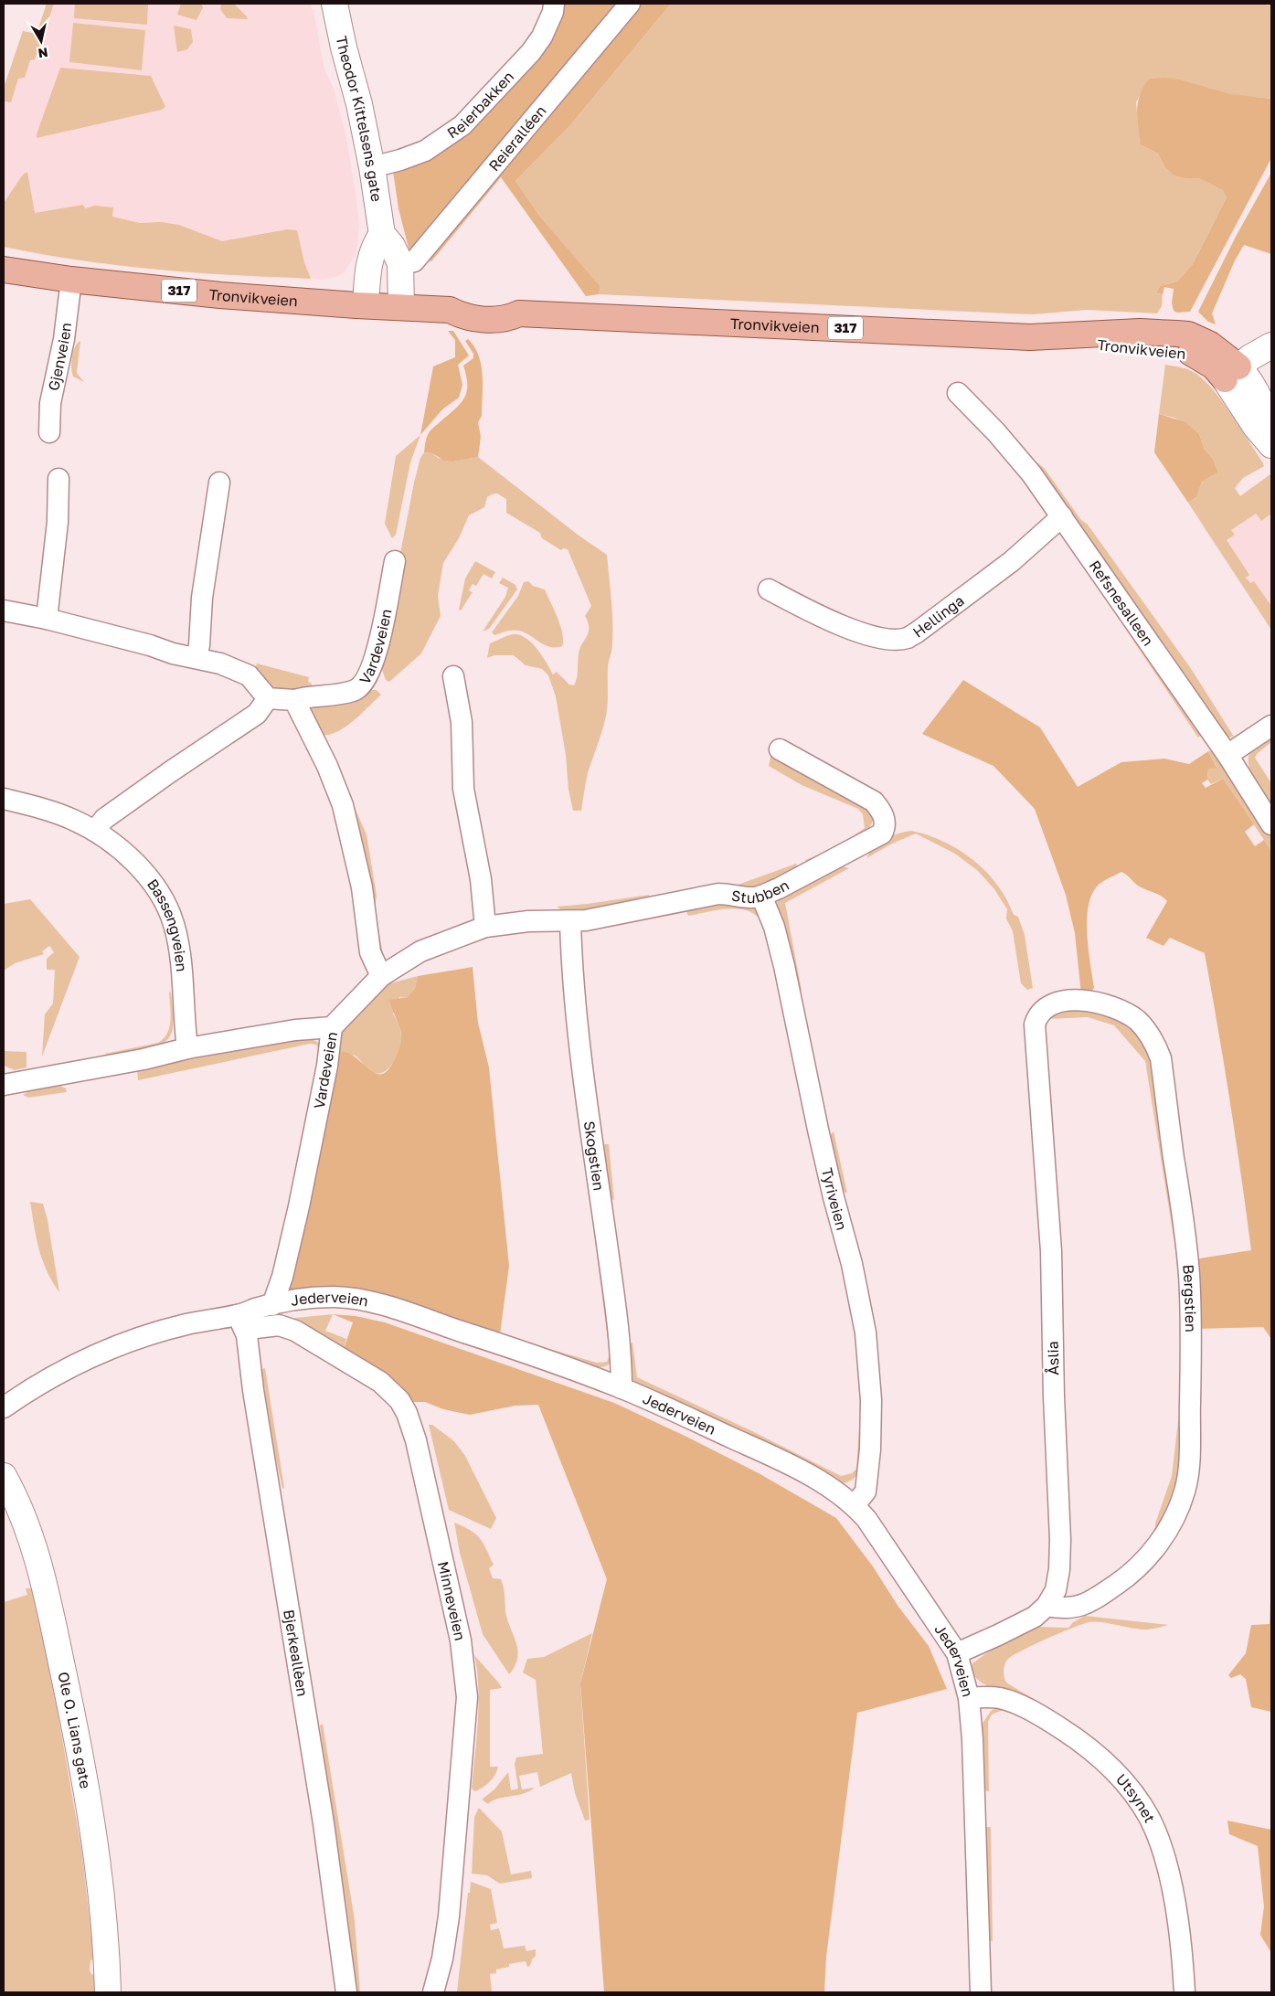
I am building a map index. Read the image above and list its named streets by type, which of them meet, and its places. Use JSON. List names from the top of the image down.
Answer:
{
  "streets": {
    "main road": ["317", "Tronvikveien"],
    "street": [
      "Reierbakken",
      "Theodor Kittelsens gate",
      "Reieralléen",
      "Gjenveien",
      "Refsnesalleen",
      "Hellinga",
      "Vardeveien",
      "Stubben",
      "Bassengveien",
      "Skogstien",
      "Tyriveien",
      "Bergstien",
      "Jederveien",
      "Åslia",
      "Minneveien",
      "Bjerkeallèen",
      "Ole O. Lians gate",
      "Utsynet"
    ]
  },
  "crossings": [
    ["Reierbakken", "Theodor Kittelsens gate"],
    ["Theodor Kittelsens gate", "Reieralléen"],
    ["Theodor Kittelsens gate", "Tronvikveien"],
    ["Tronvikveien", "Gjenveien"],
    ["Refsnesalleen", "Hellinga"],
    ["Vardeveien", "Stubben"],
    ["Vardeveien", "Jederveien"],
    ["Stubben", "Skogstien"],
    ["Stubben", "Tyriveien"],
    ["Skogstien", "Jederveien"],
    ["Tyriveien", "Jederveien"],
    ["Bergstien", "Åslia"],
    ["Jederveien", "Åslia"],
    ["Jederveien", "Minneveien"],
    ["Jederveien", "Bjerkeallèen"],
    ["Jederveien", "Utsynet"],
    ["Minneveien", "Bjerkeallèen"]
  ],
  "north": "bottom"
}
